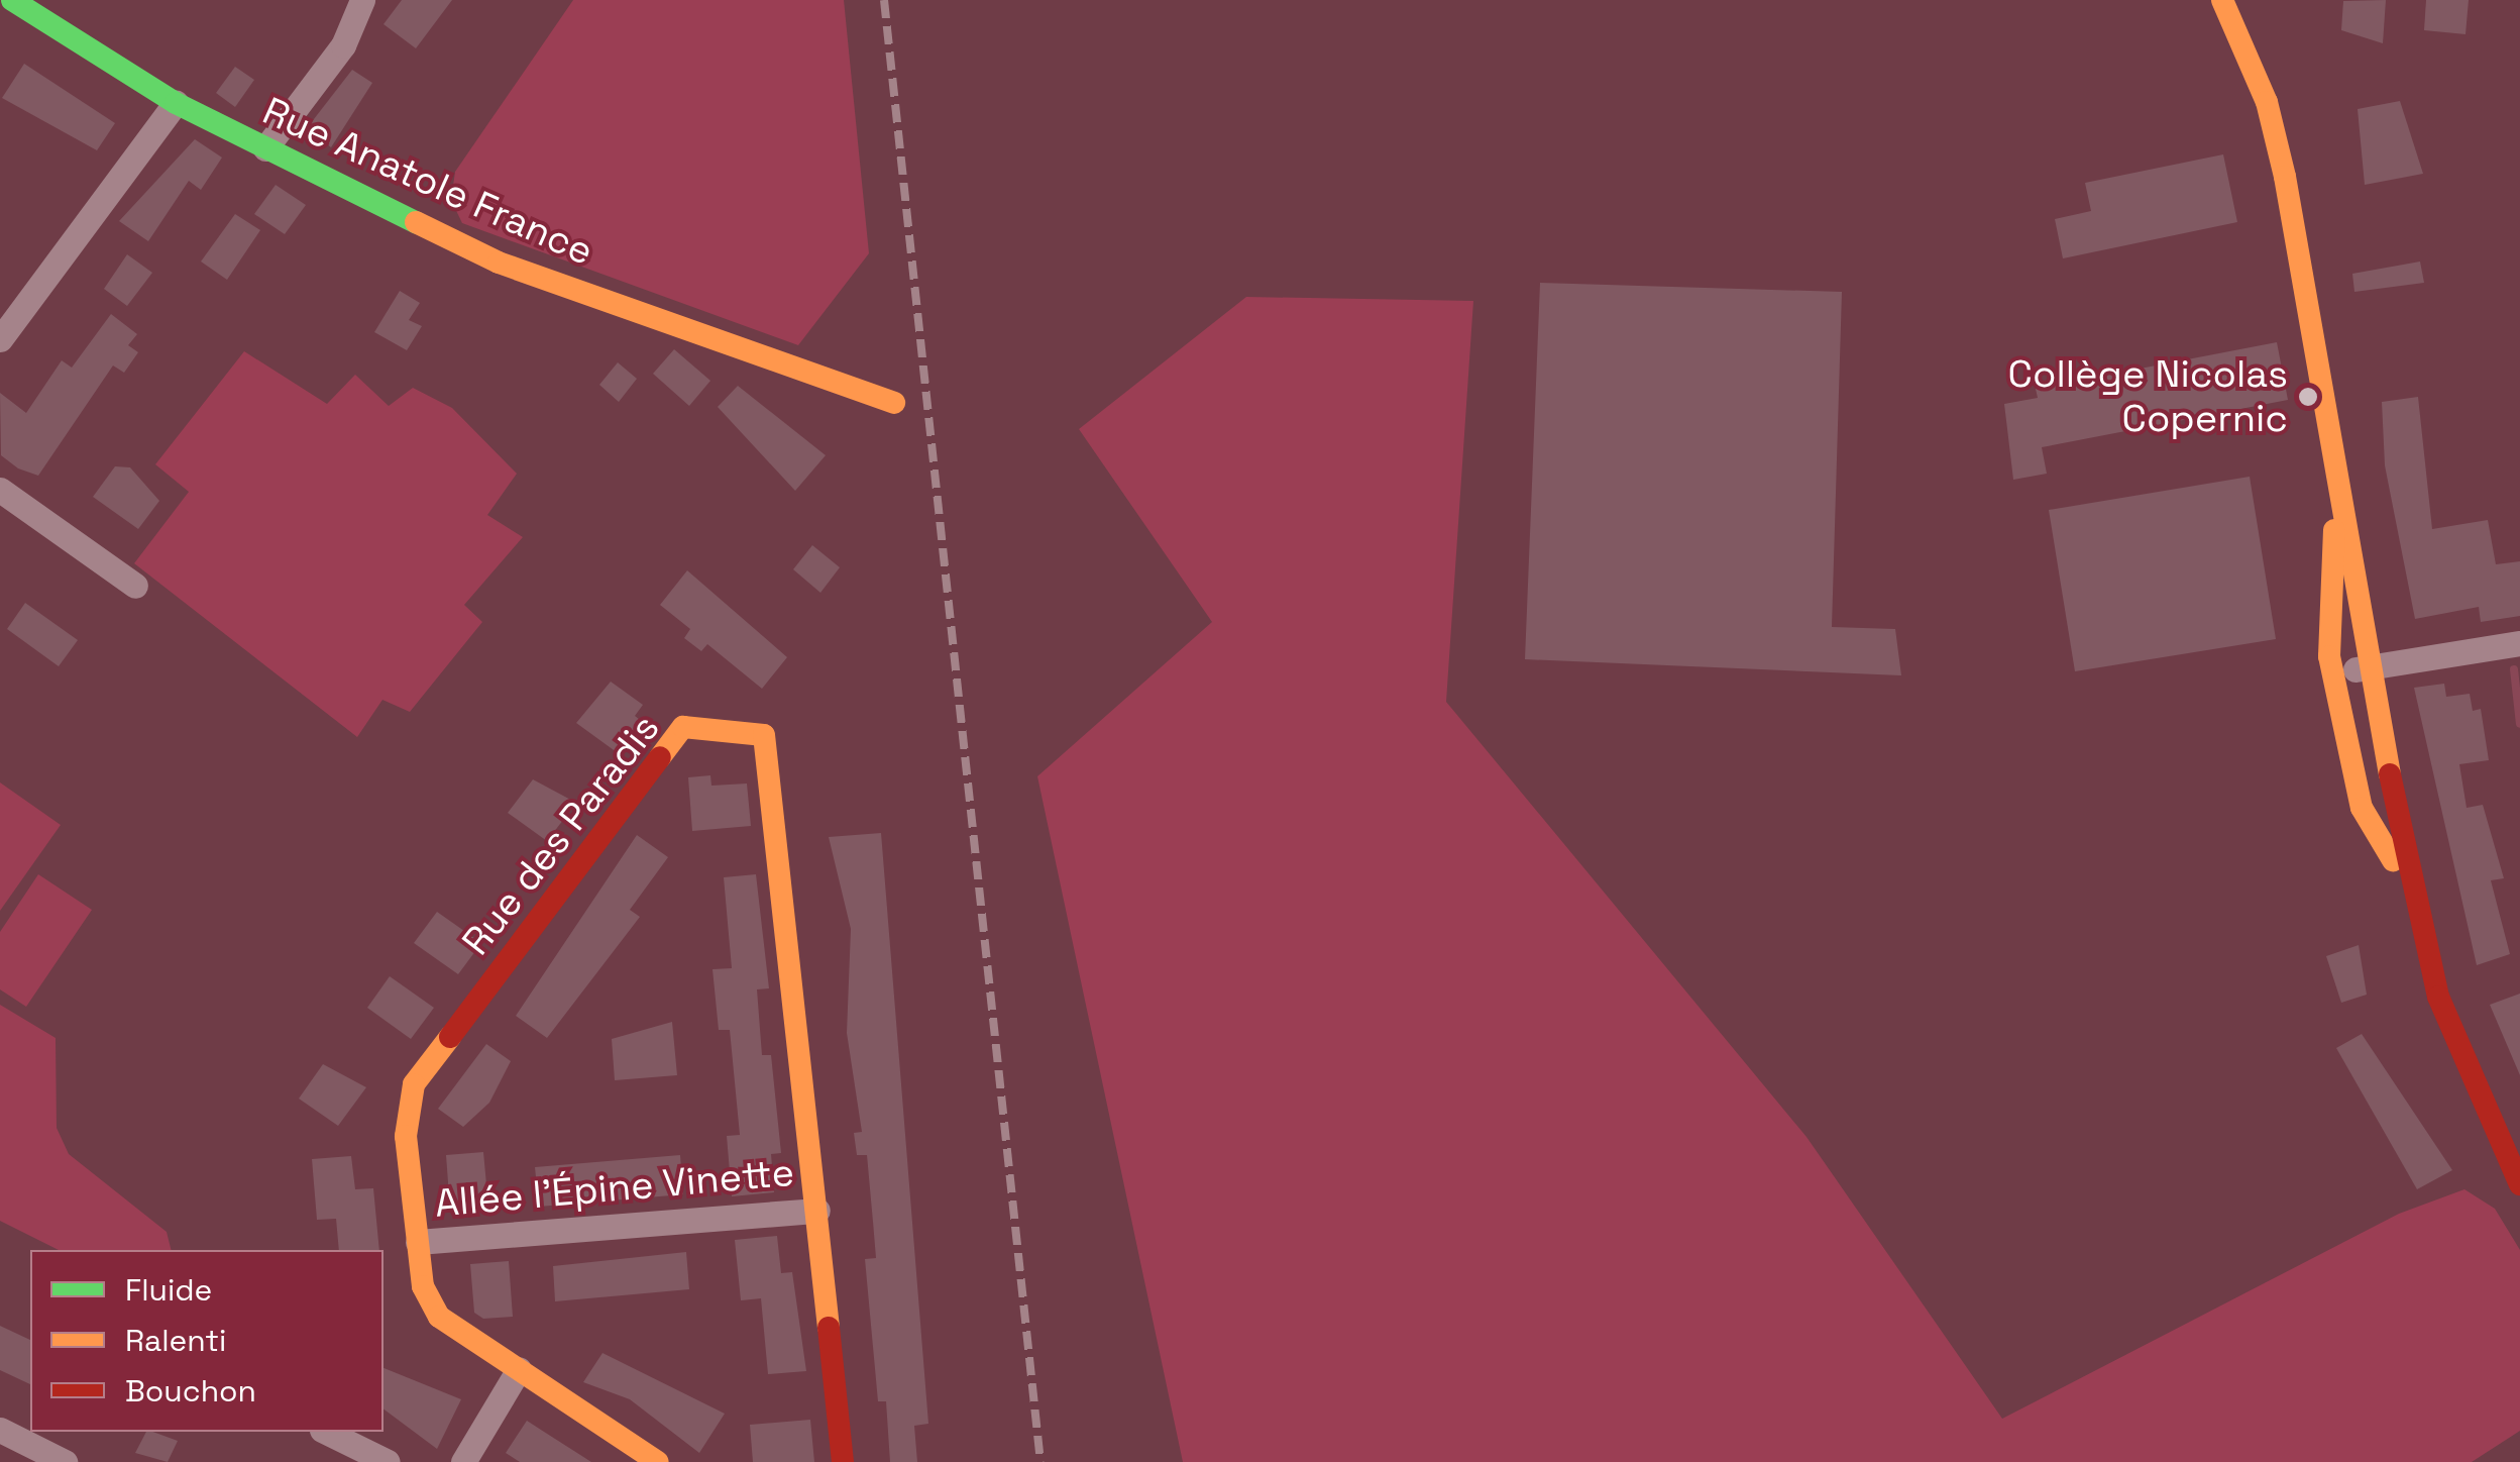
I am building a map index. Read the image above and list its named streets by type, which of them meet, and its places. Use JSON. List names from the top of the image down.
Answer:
{
  "streets": {
    "street": ["Rue Anatole France", "Rue des Paradis", "Allée l'Épine Vinette"]
  },
  "crossings": [
    ["Rue des Paradis", "Allée l'Épine Vinette"]
  ],
  "places": ["Collège Nicolas Copernic"],
  "legend": ["Fluide", "Ralenti", "Bouchon"]
}
